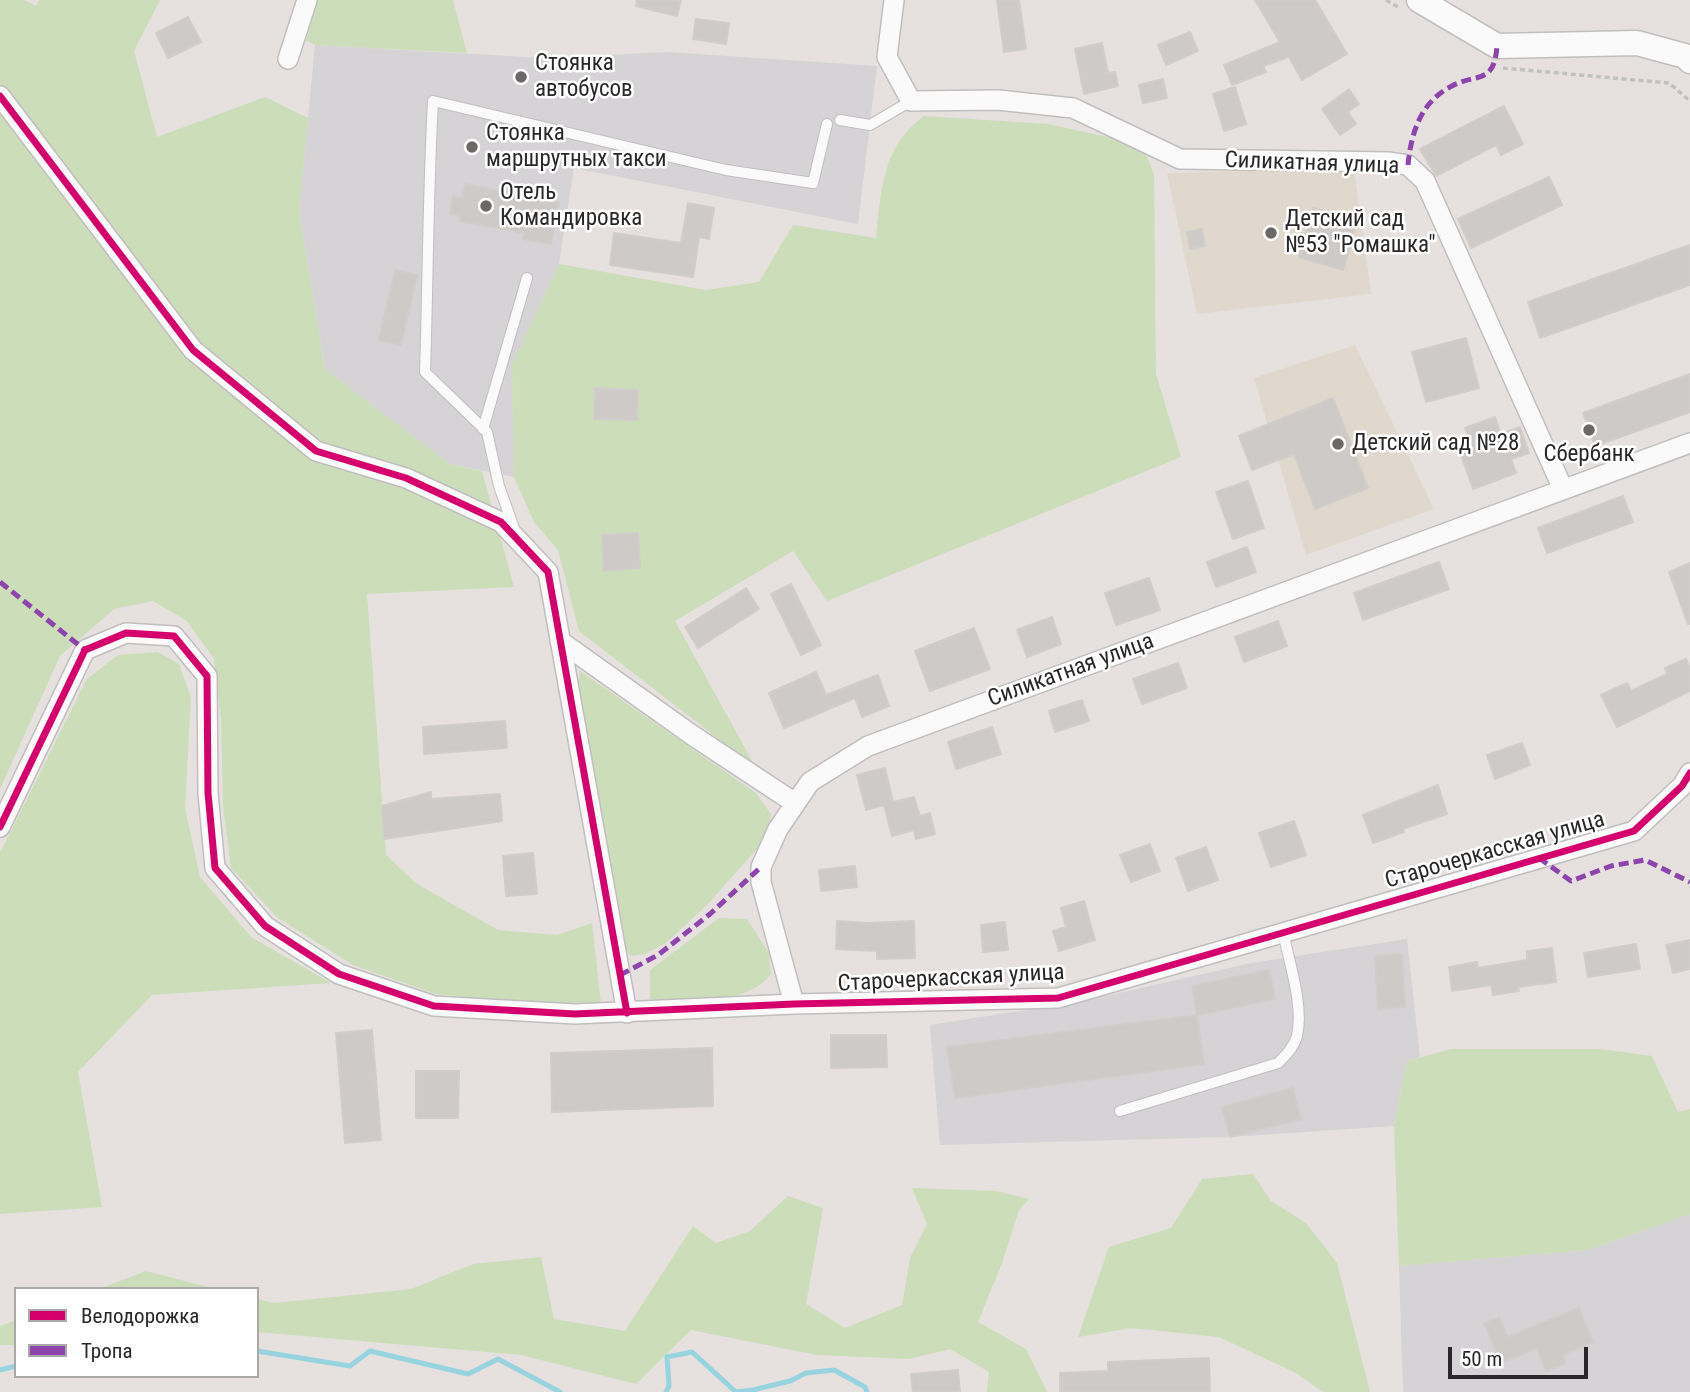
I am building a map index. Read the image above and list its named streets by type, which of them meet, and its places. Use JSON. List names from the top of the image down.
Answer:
{
  "streets": {
    "street": ["Силикатная улица", "Старочеркасская улица"]
  },
  "crossings": [
    ["Силикатная улица", "Старочеркасская улица"]
  ],
  "places": [
    "Стоянка автобусов",
    "Стоянка маршрутных такси",
    "Отель Командировка",
    "Детский сад №53 \"Ромашка\"",
    "Сбербанк",
    "Детский сад №28"
  ],
  "legend": ["Велодорожка", "Тропа"],
  "scale_bar": "50 m"
}
